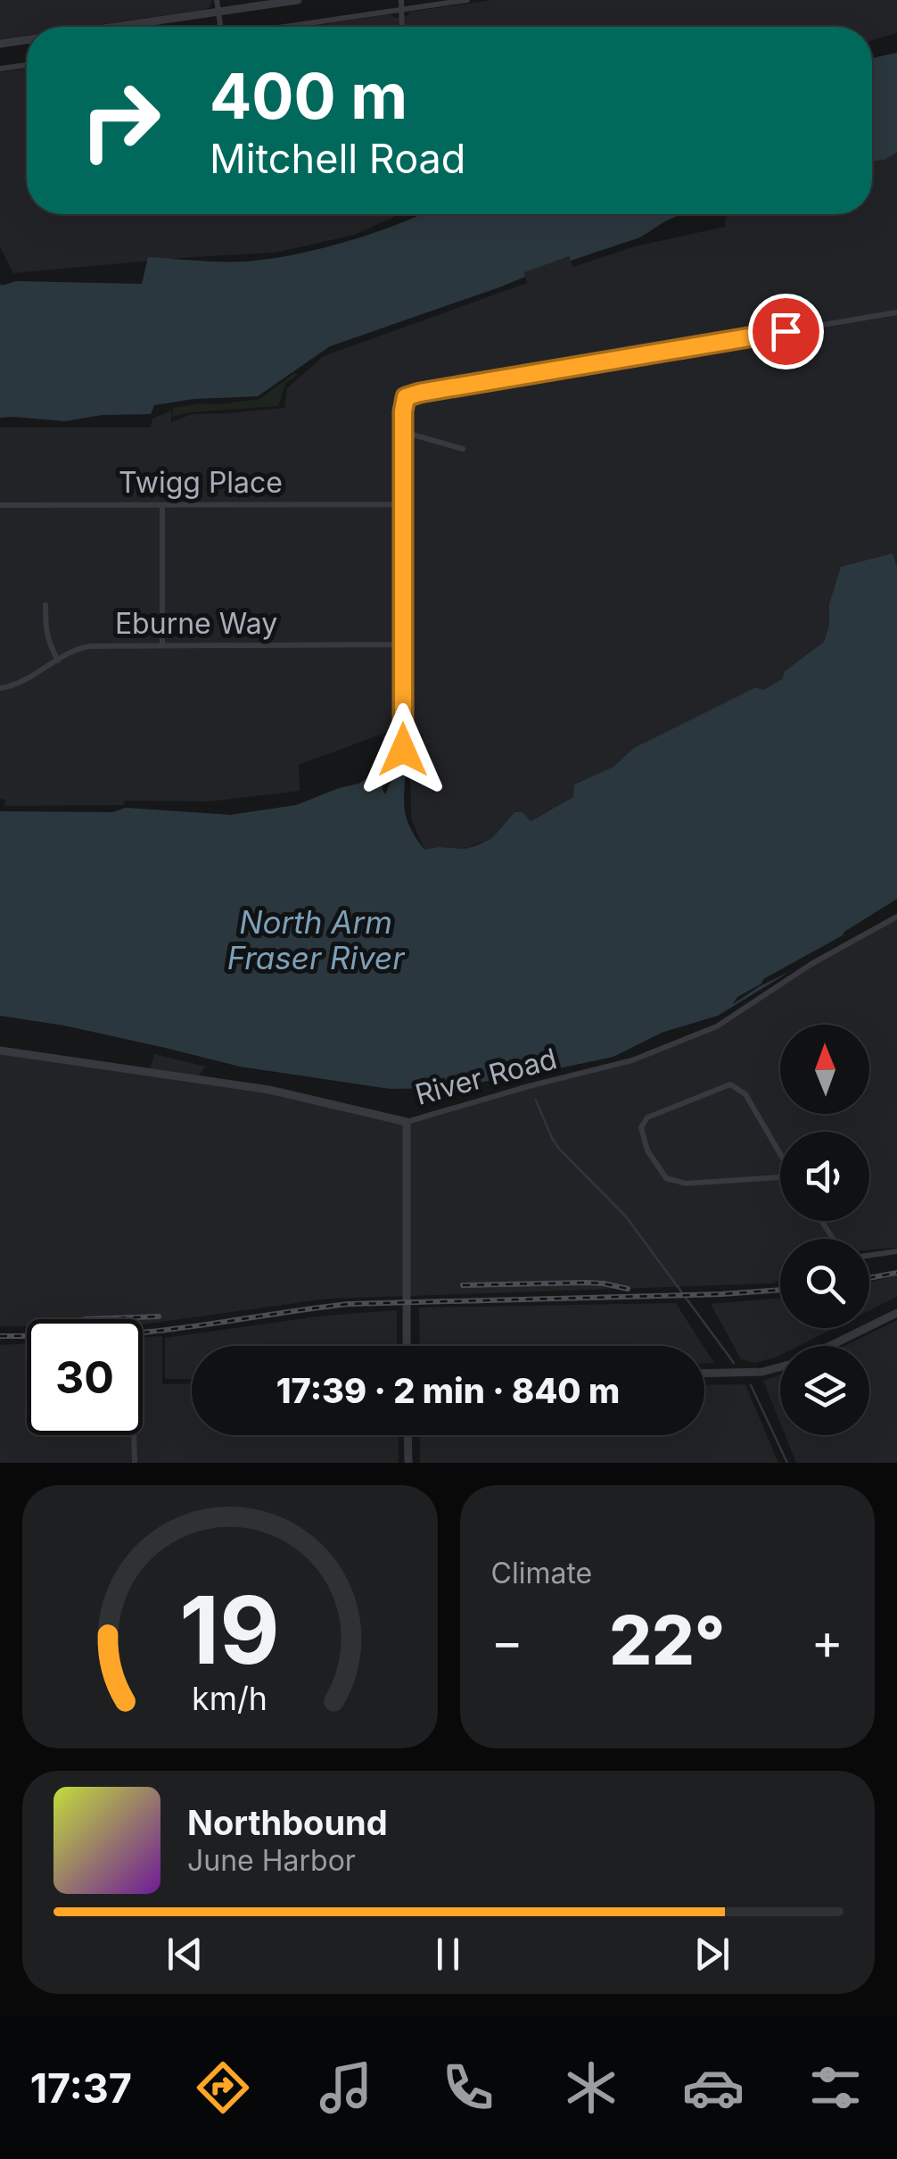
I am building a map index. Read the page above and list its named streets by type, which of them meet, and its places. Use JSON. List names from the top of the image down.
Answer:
{
  "streets": {
    "street": ["Twigg Place", "Eburne Way", "River Road"]
  },
  "water": ["North Arm Fraser River"],
  "north": "top",
  "page": {
    "turn": ["400 m", "Mitchell Road"],
    "limit": "30",
    "trip": "17:39 · 2 min · 840 m",
    "tile": "Climate",
    "heat": ["−", "22°", "+"],
    "song": ["Northbound", "June Harbor"],
    "tabs": "17:37",
    "gauge": ["19", "km/h"]
  }
}
